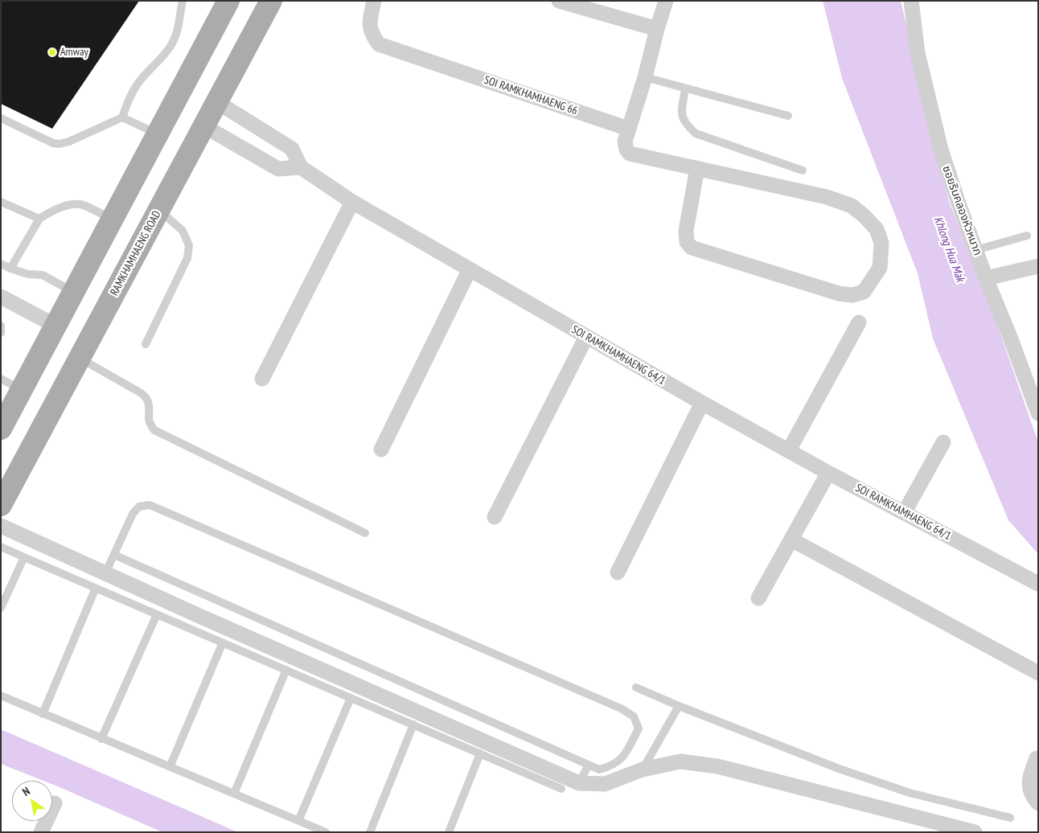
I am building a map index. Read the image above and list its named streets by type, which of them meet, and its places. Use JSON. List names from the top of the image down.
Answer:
{
  "streets": {
    "main road": ["RAMKHAMHAENG ROAD"],
    "street": ["SOI RAMKHAMHAENG 66", "ซอยริมคลองหัวหมาก", "SOI RAMKHAMHAENG 64/1"]
  },
  "water": ["Khlong Hua Mak"],
  "places": ["Amway"],
  "north": "top left"
}
